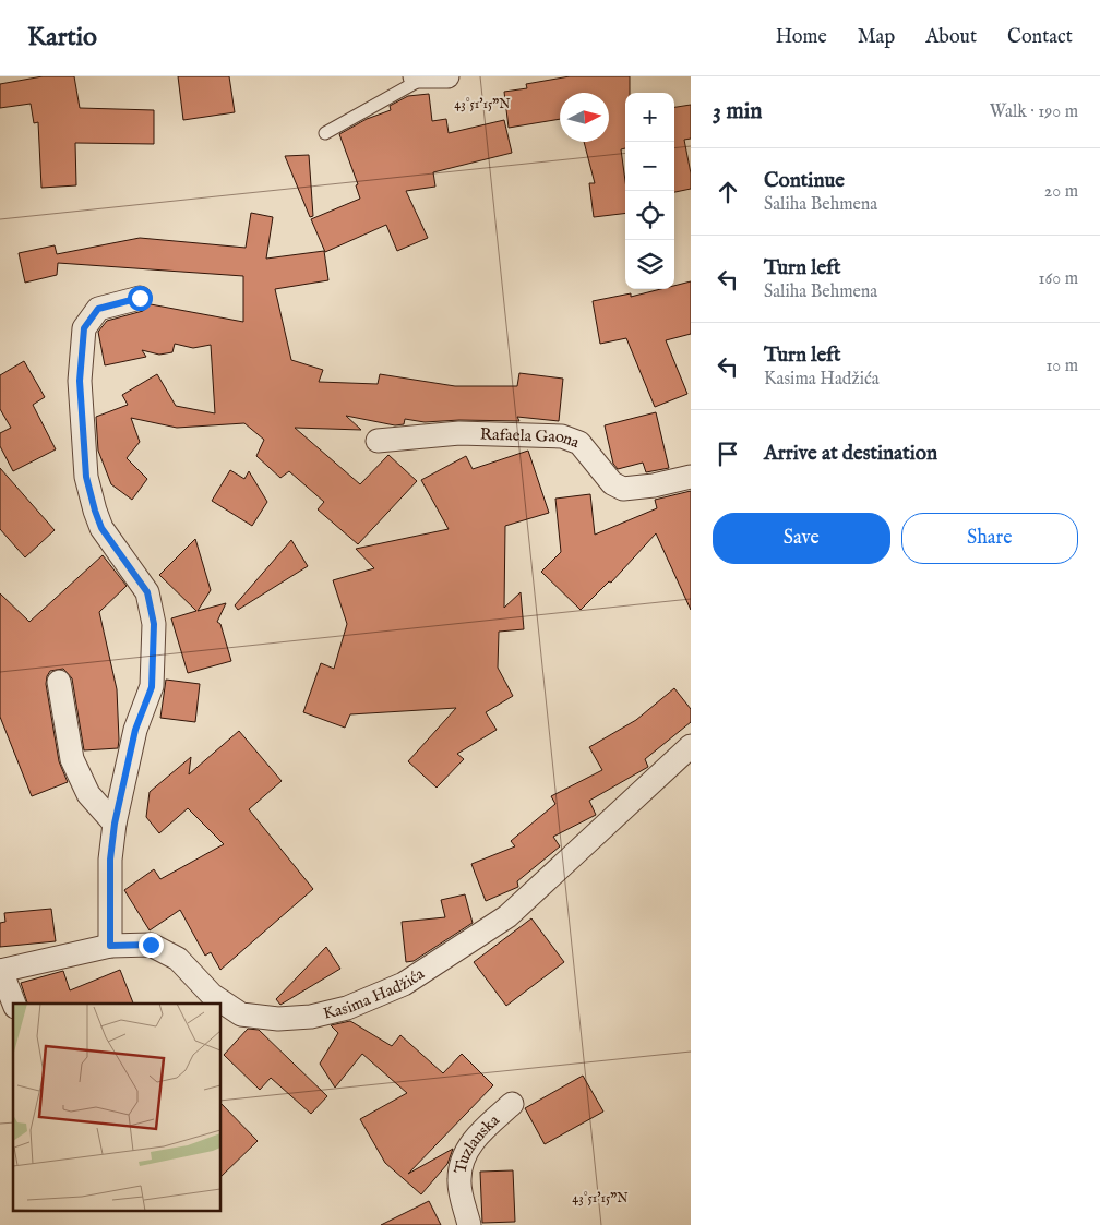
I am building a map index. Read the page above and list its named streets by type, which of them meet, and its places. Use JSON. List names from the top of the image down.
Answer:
{
  "streets": {
    "street": ["Rafaela Gaona", "Kasima Hadžića", "Tuzlanska"]
  },
  "north": "right",
  "page": {
    "header": "Kartio",
    "nav": [
      "Home",
      "Map",
      "About",
      "Contact"
    ],
    "heading": ["3 min", "Walk · 190 m"],
    "map_buttons": ["+", "−"],
    "list": [
      ["Continue", "Saliha Behmena", "20 m"],
      ["Turn left", "Saliha Behmena", "160 m"],
      ["Turn left", "Kasima Hadžića", "10 m"],
      "Arrive at destination"
    ],
    "buttons": ["Save", "Share"]
  },
  "coordinates": ["43°51'15\"N"]
}
